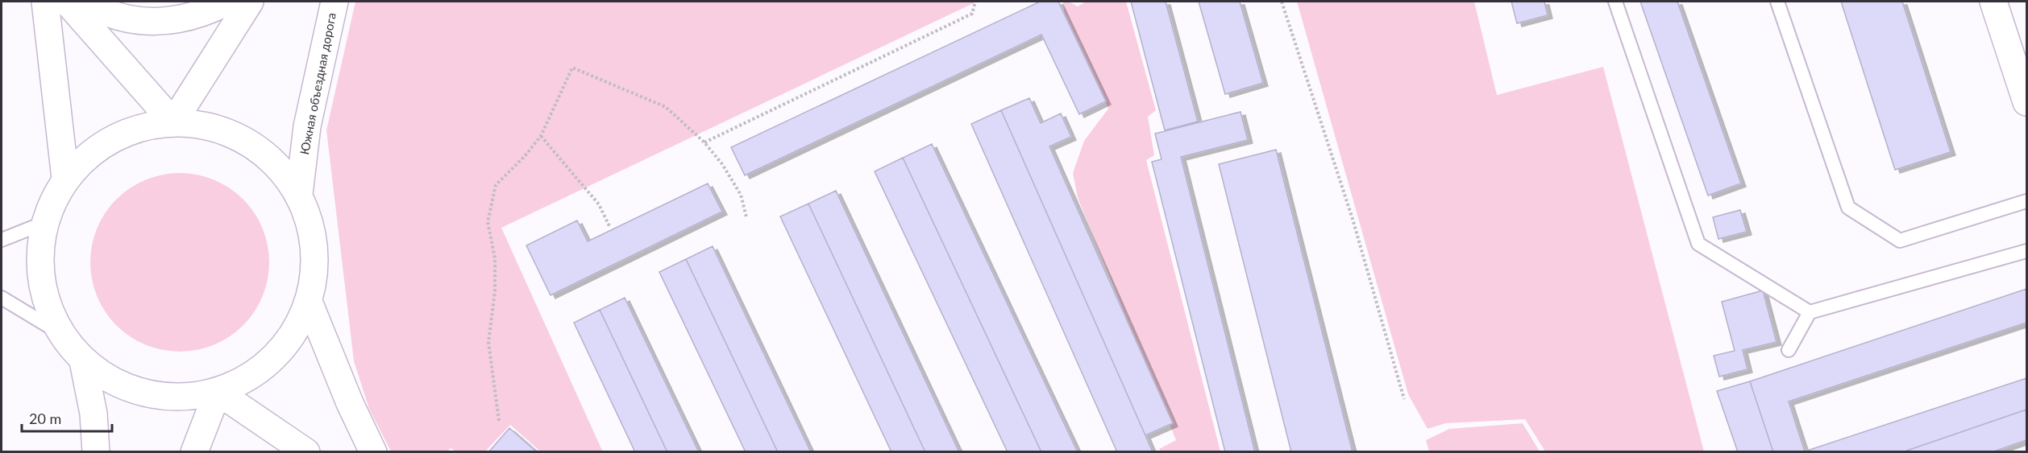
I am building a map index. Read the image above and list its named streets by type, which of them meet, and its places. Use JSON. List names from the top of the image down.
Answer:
{
  "streets": {
    "main road": ["Южная объездная дорога"]
  },
  "scale_bar": "20 m"
}
